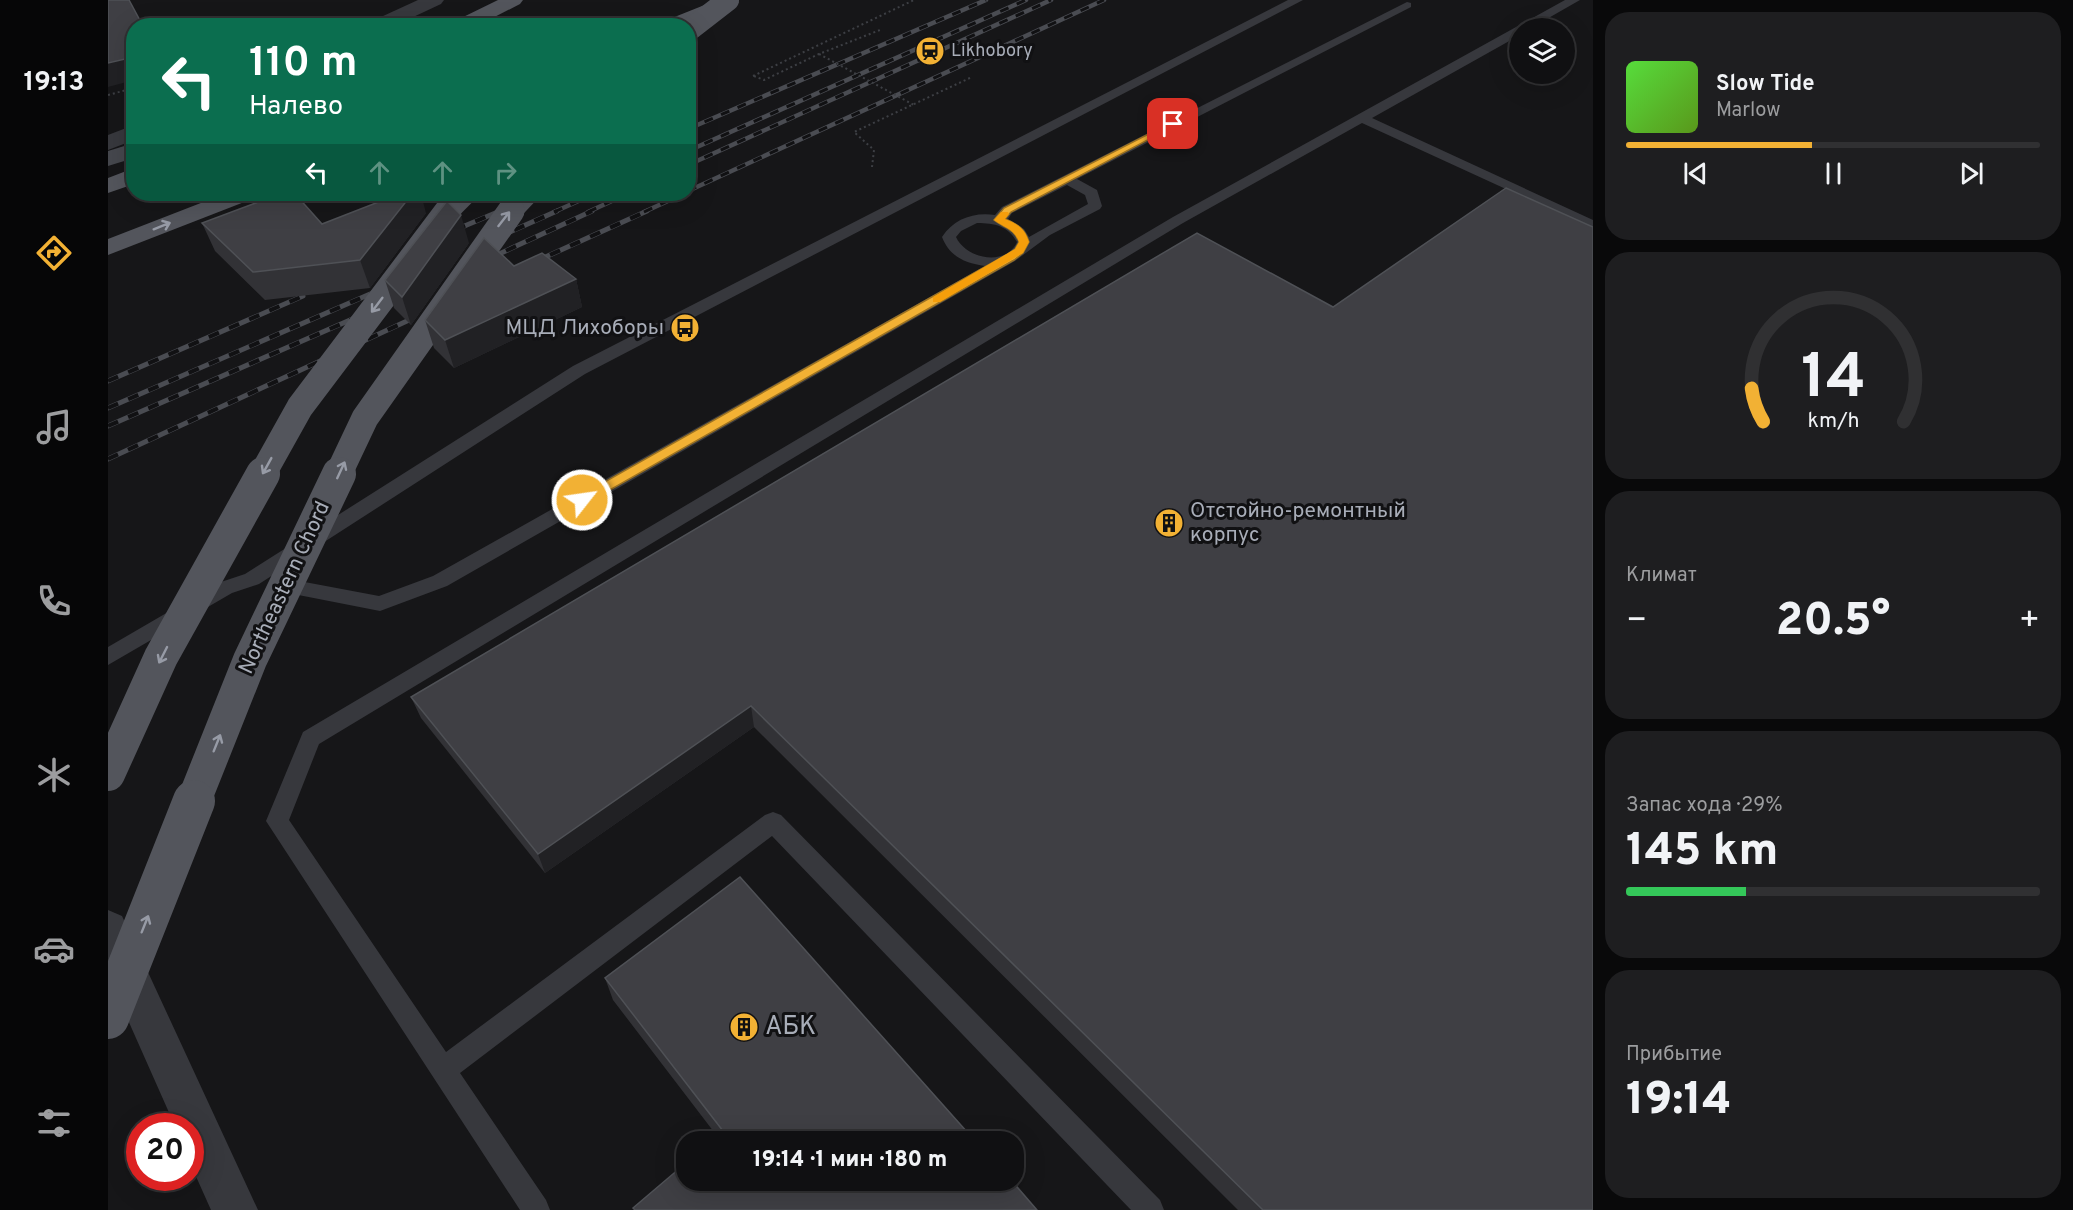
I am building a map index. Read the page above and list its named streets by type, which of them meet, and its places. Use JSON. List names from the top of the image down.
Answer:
{
  "streets": {
    "main road": ["Northeastern Chord"]
  },
  "places": {
    "station": ["Likhobory"],
    "bus stop": ["МЦД Лихоборы"],
    "building": ["Отстойно-ремонтный корпус", "АБК"]
  },
  "page": {
    "tabs": "19:13",
    "turn": ["110 m", "Налево"],
    "song": ["Slow Tide", "Marlow"],
    "tile": [
      "Климат",
      ["Запас хода · 29%", "145 km"],
      ["Прибытие", "19:14"]
    ],
    "heat": ["−", "20.5°", "+"],
    "limit": "20",
    "trip": "19:14 · 1 мин · 180 m",
    "gauge": ["14", "km/h"]
  }
}
